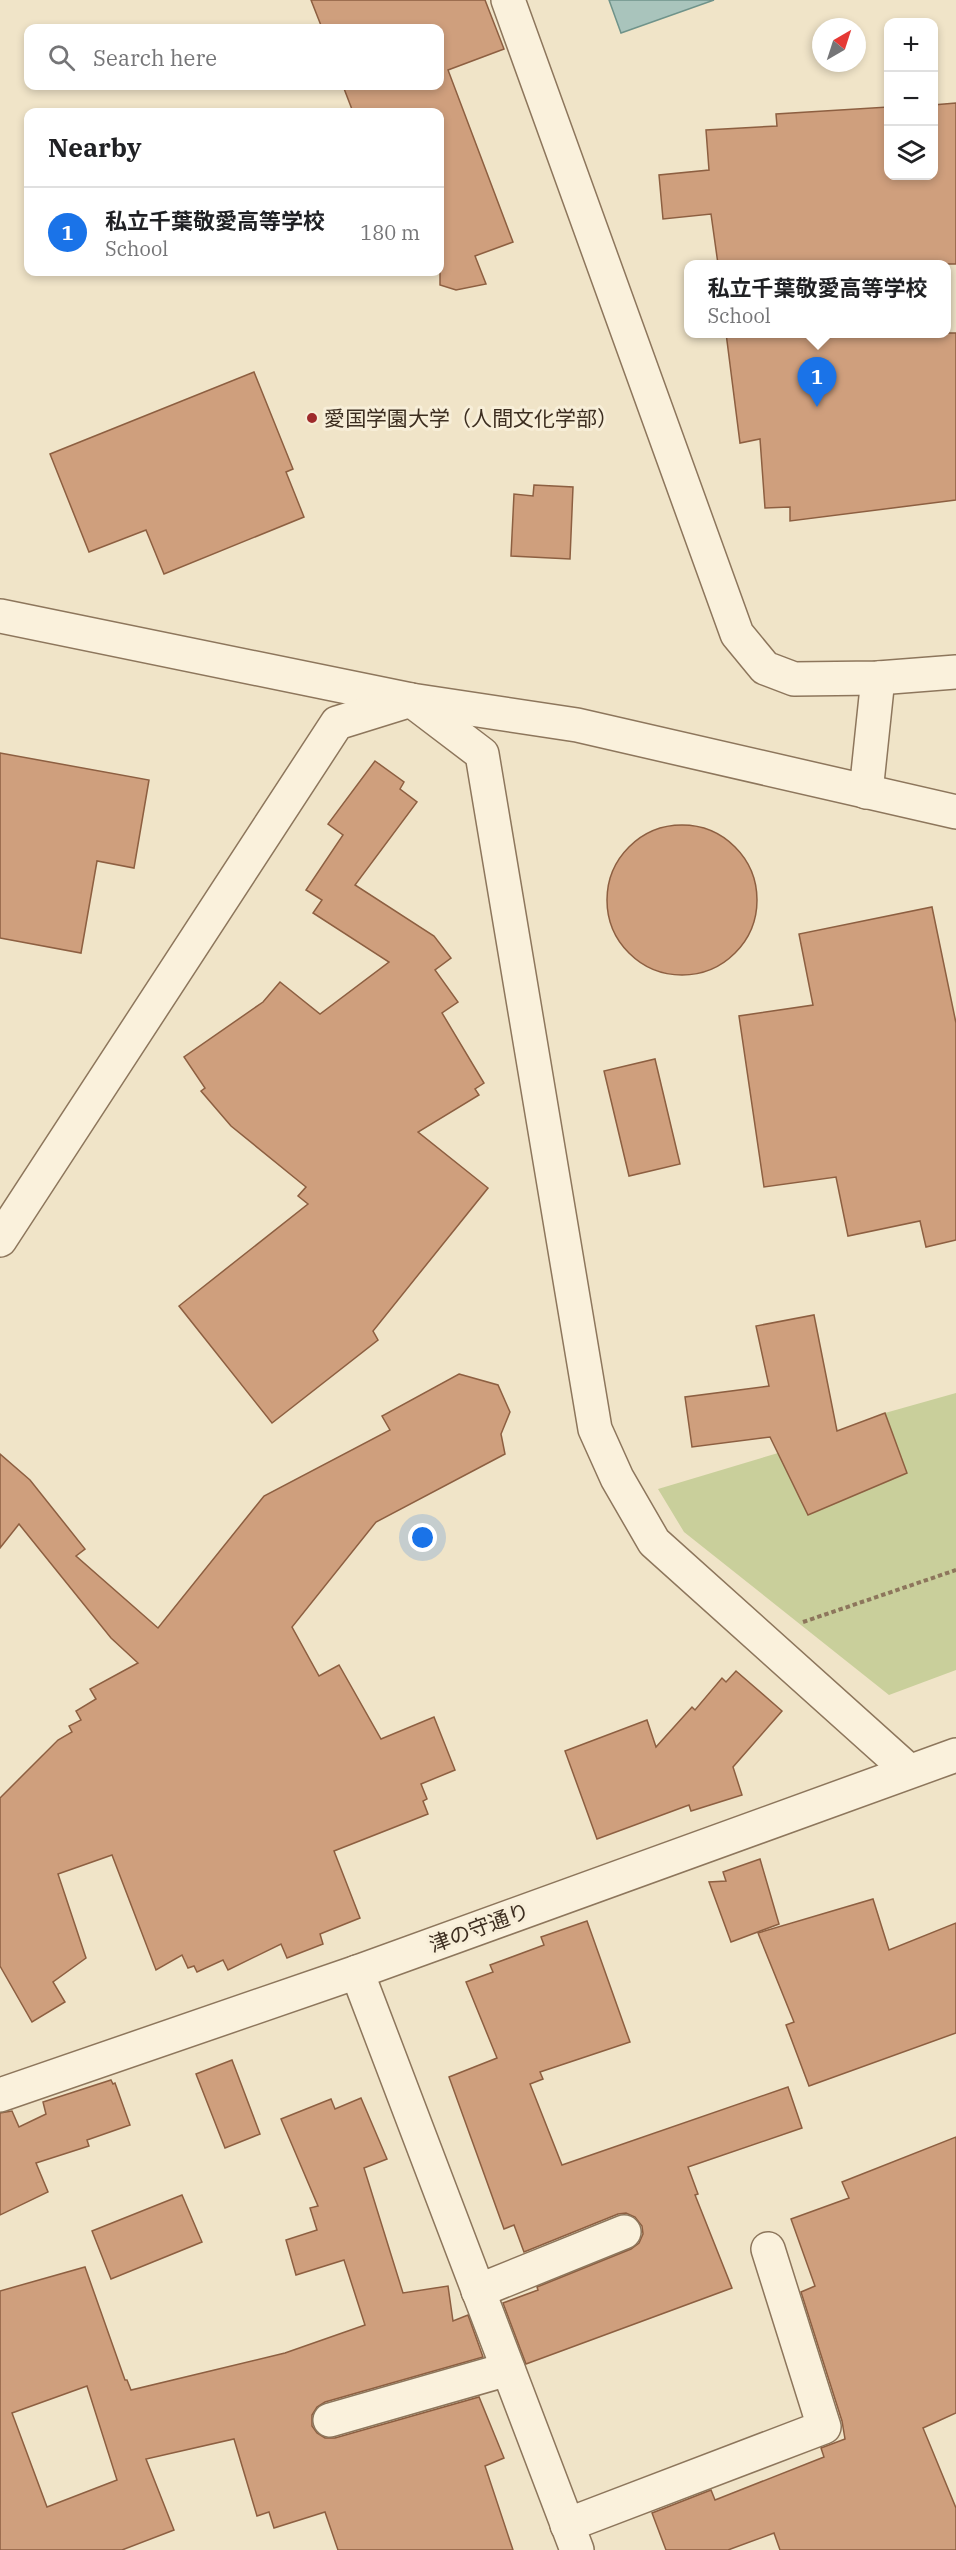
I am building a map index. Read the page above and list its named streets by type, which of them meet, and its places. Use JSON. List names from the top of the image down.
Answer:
{
  "streets": {
    "street": ["津の守通り"]
  },
  "places": ["愛国学園大学（人間文化学部）"],
  "north": "top right",
  "page": {
    "map_buttons": ["+", "−"],
    "search": "Search here",
    "heading": "Nearby",
    "list": [
      {
        "mark": "1",
        "name": "私立千葉敬愛高等学校",
        "note": "School",
        "value": "180 m"
      }
    ],
    "popup": ["私立千葉敬愛高等学校", "School"],
    "pins": "1"
  }
}
